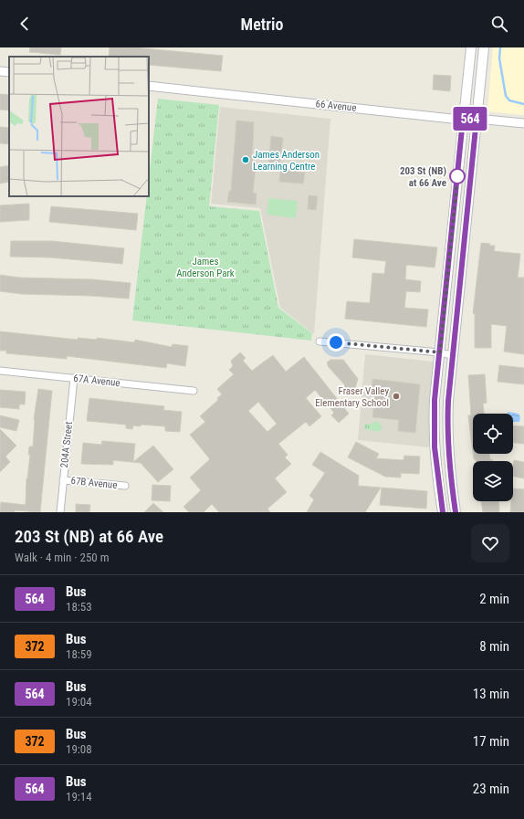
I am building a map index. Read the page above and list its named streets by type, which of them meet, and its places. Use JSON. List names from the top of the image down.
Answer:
{
  "streets": {
    "street": [
      "66 Avenue",
      "67A Avenue",
      "204A Street",
      "67B Avenue"
    ]
  },
  "crossings": [
    ["67A Avenue", "204A Street"],
    ["204A Street", "67B Avenue"]
  ],
  "parks": ["James Anderson Park"],
  "places": ["James Anderson Learning Centre", "203 St (NB) at 66 Ave", "Fraser Valley Elementary School"],
  "lines": ["bus line 564"],
  "page": {
    "header": "Metrio",
    "on_map": "564",
    "heading": ["203 St (NB) at 66 Ave", "Walk · 4 min · 250 m"],
    "list": [
      {
        "mark": "564",
        "name": "Bus",
        "note": "18:53",
        "value": "2 min"
      },
      {
        "mark": "372",
        "name": "Bus",
        "note": "18:59",
        "value": "8 min"
      },
      {
        "mark": "564",
        "name": "Bus",
        "note": "19:04",
        "value": "13 min"
      },
      {
        "mark": "372",
        "name": "Bus",
        "note": "19:08",
        "value": "17 min"
      },
      {
        "mark": "564",
        "name": "Bus",
        "note": "19:14",
        "value": "23 min"
      }
    ]
  }
}
